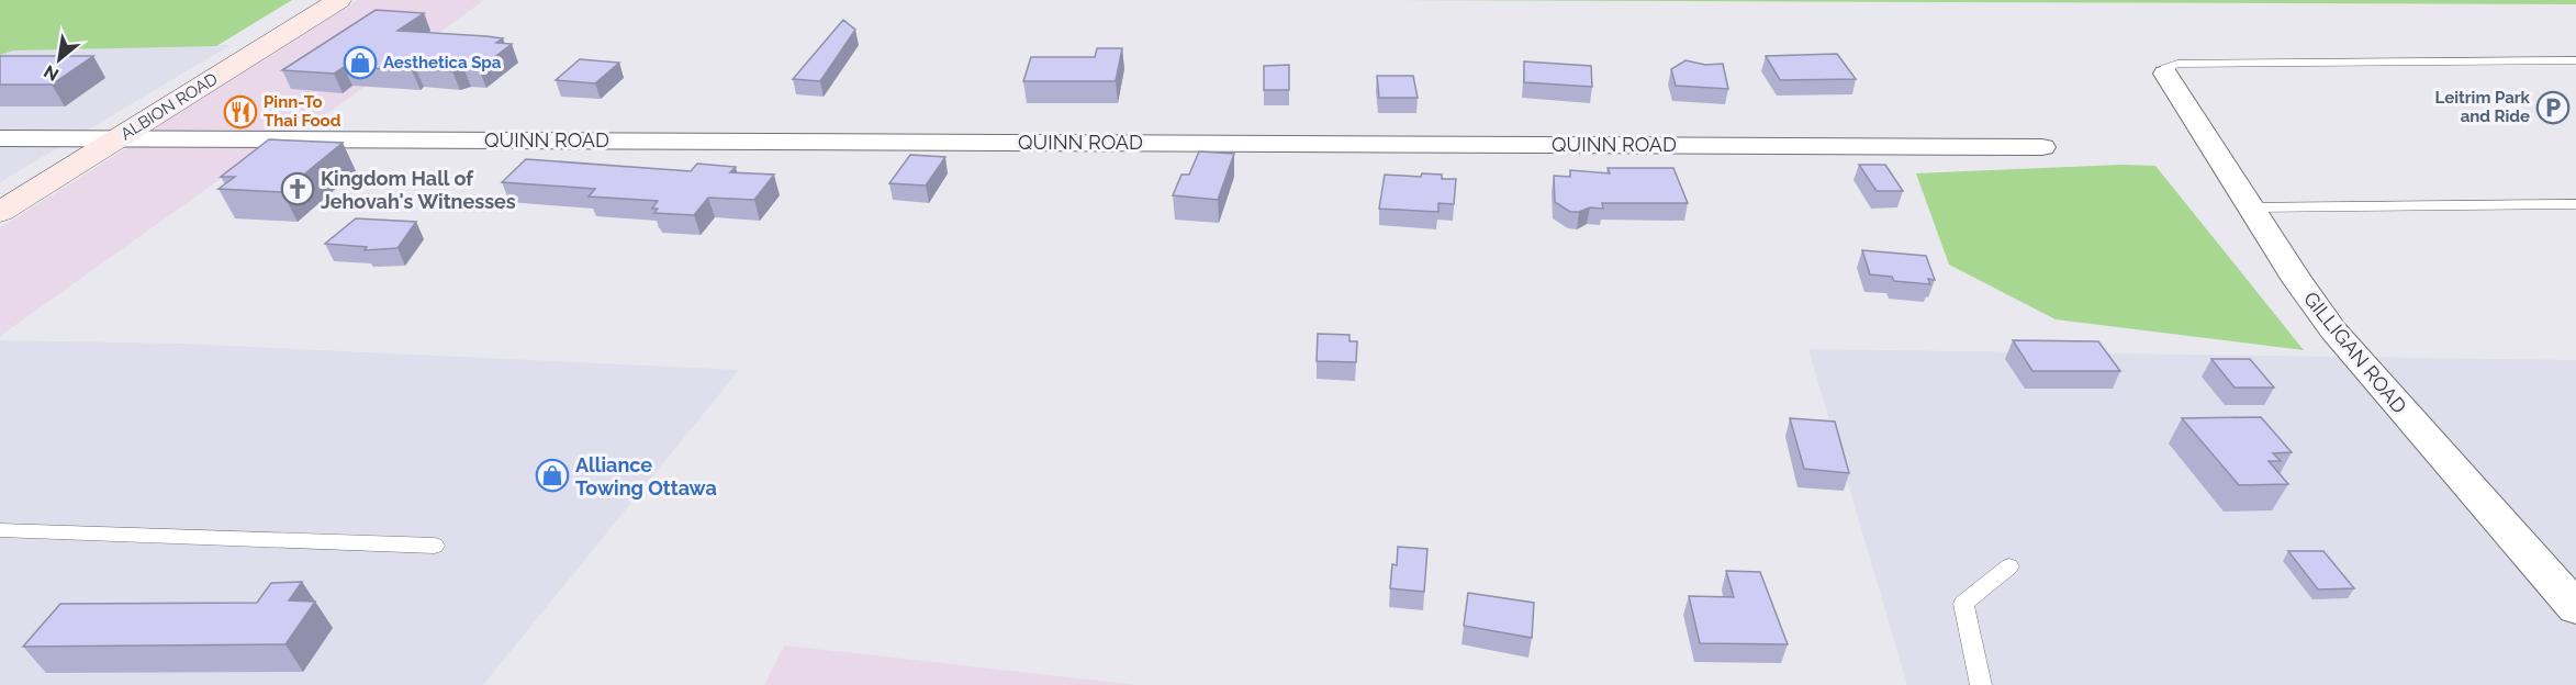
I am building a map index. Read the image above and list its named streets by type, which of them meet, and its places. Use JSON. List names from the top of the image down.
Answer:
{
  "streets": {
    "main road": ["ALBION ROAD"],
    "street": ["QUINN ROAD", "GILLIGAN ROAD"]
  },
  "crossings": [
    ["ALBION ROAD", "QUINN ROAD"]
  ],
  "places": {
    "shop": ["Aesthetica Spa", "Alliance Towing Ottawa"],
    "parking": ["Leitrim Park and Ride"],
    "restaurant": ["Pinn-To Thai Food"],
    "church": ["Kingdom Hall of Jehovah's Witnesses"]
  },
  "north": "bottom left"
}
